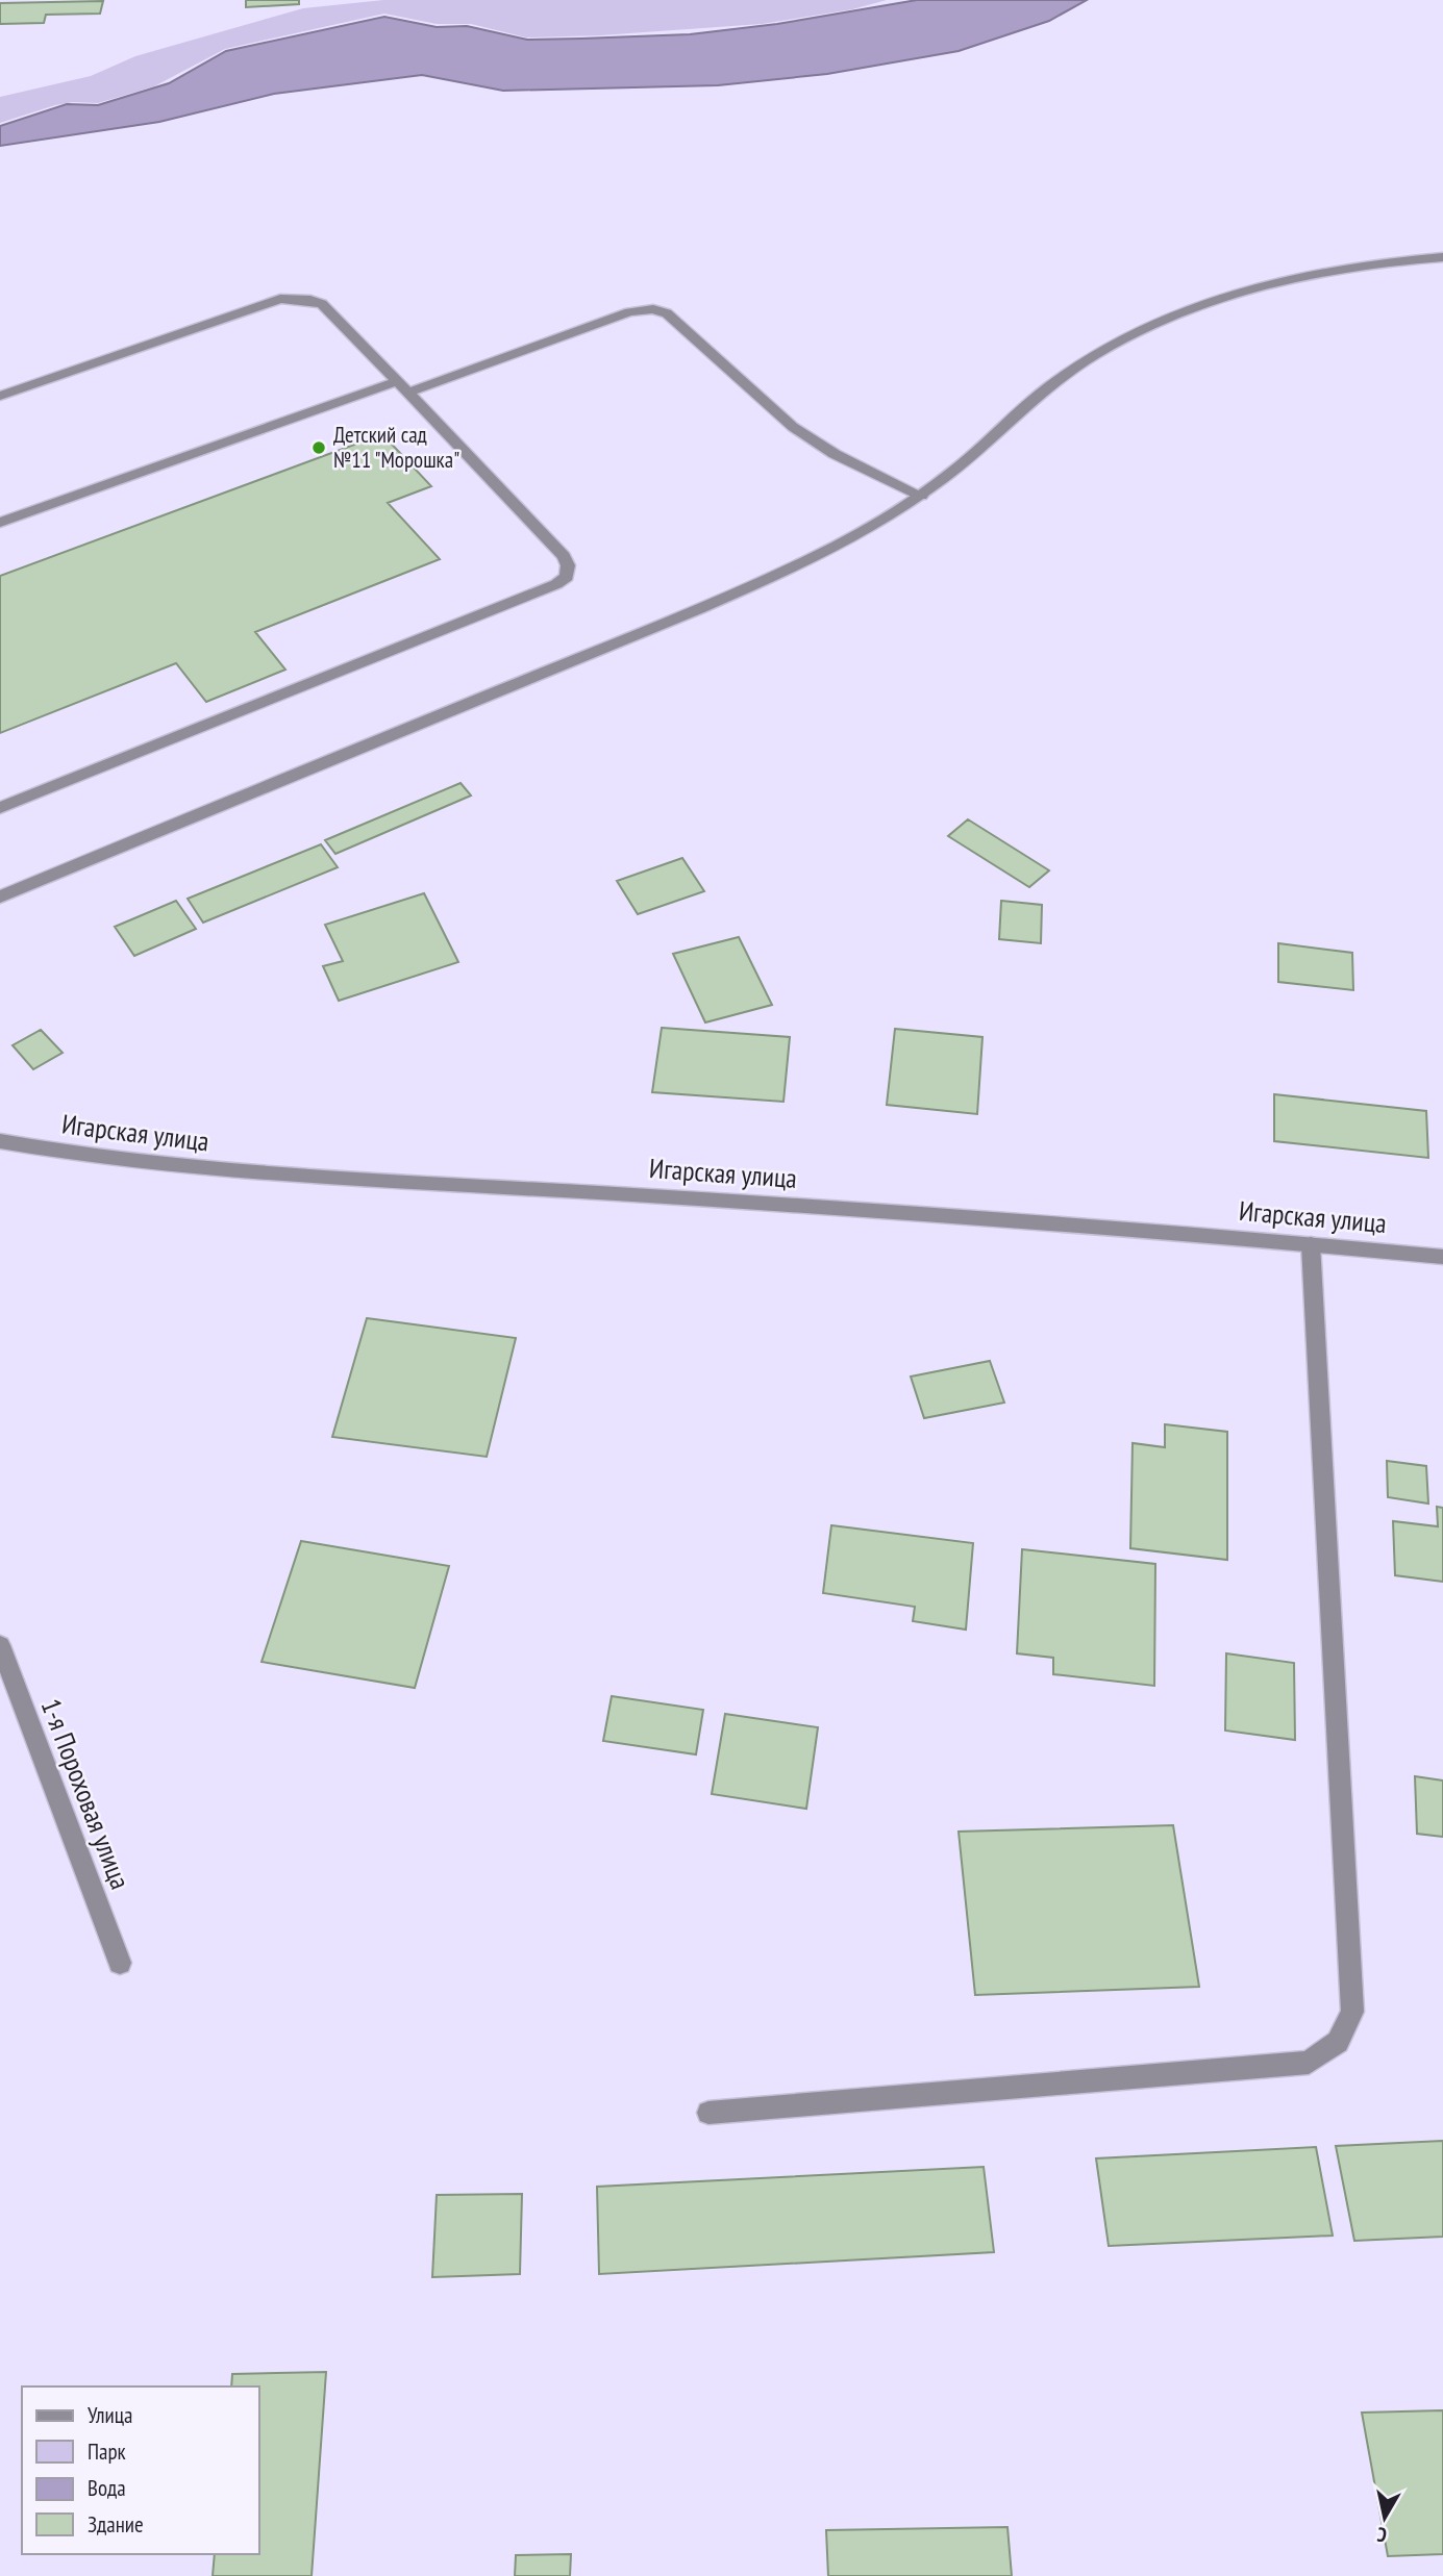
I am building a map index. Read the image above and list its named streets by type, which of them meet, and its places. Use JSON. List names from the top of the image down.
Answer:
{
  "streets": {
    "street": ["Игарская улица", "1-я Пороховая улица"]
  },
  "places": ["Детский сад №11 \"Морошка\""],
  "legend": [
    "Улица",
    "Парк",
    "Вода",
    "Здание"
  ],
  "north": "bottom"
}
